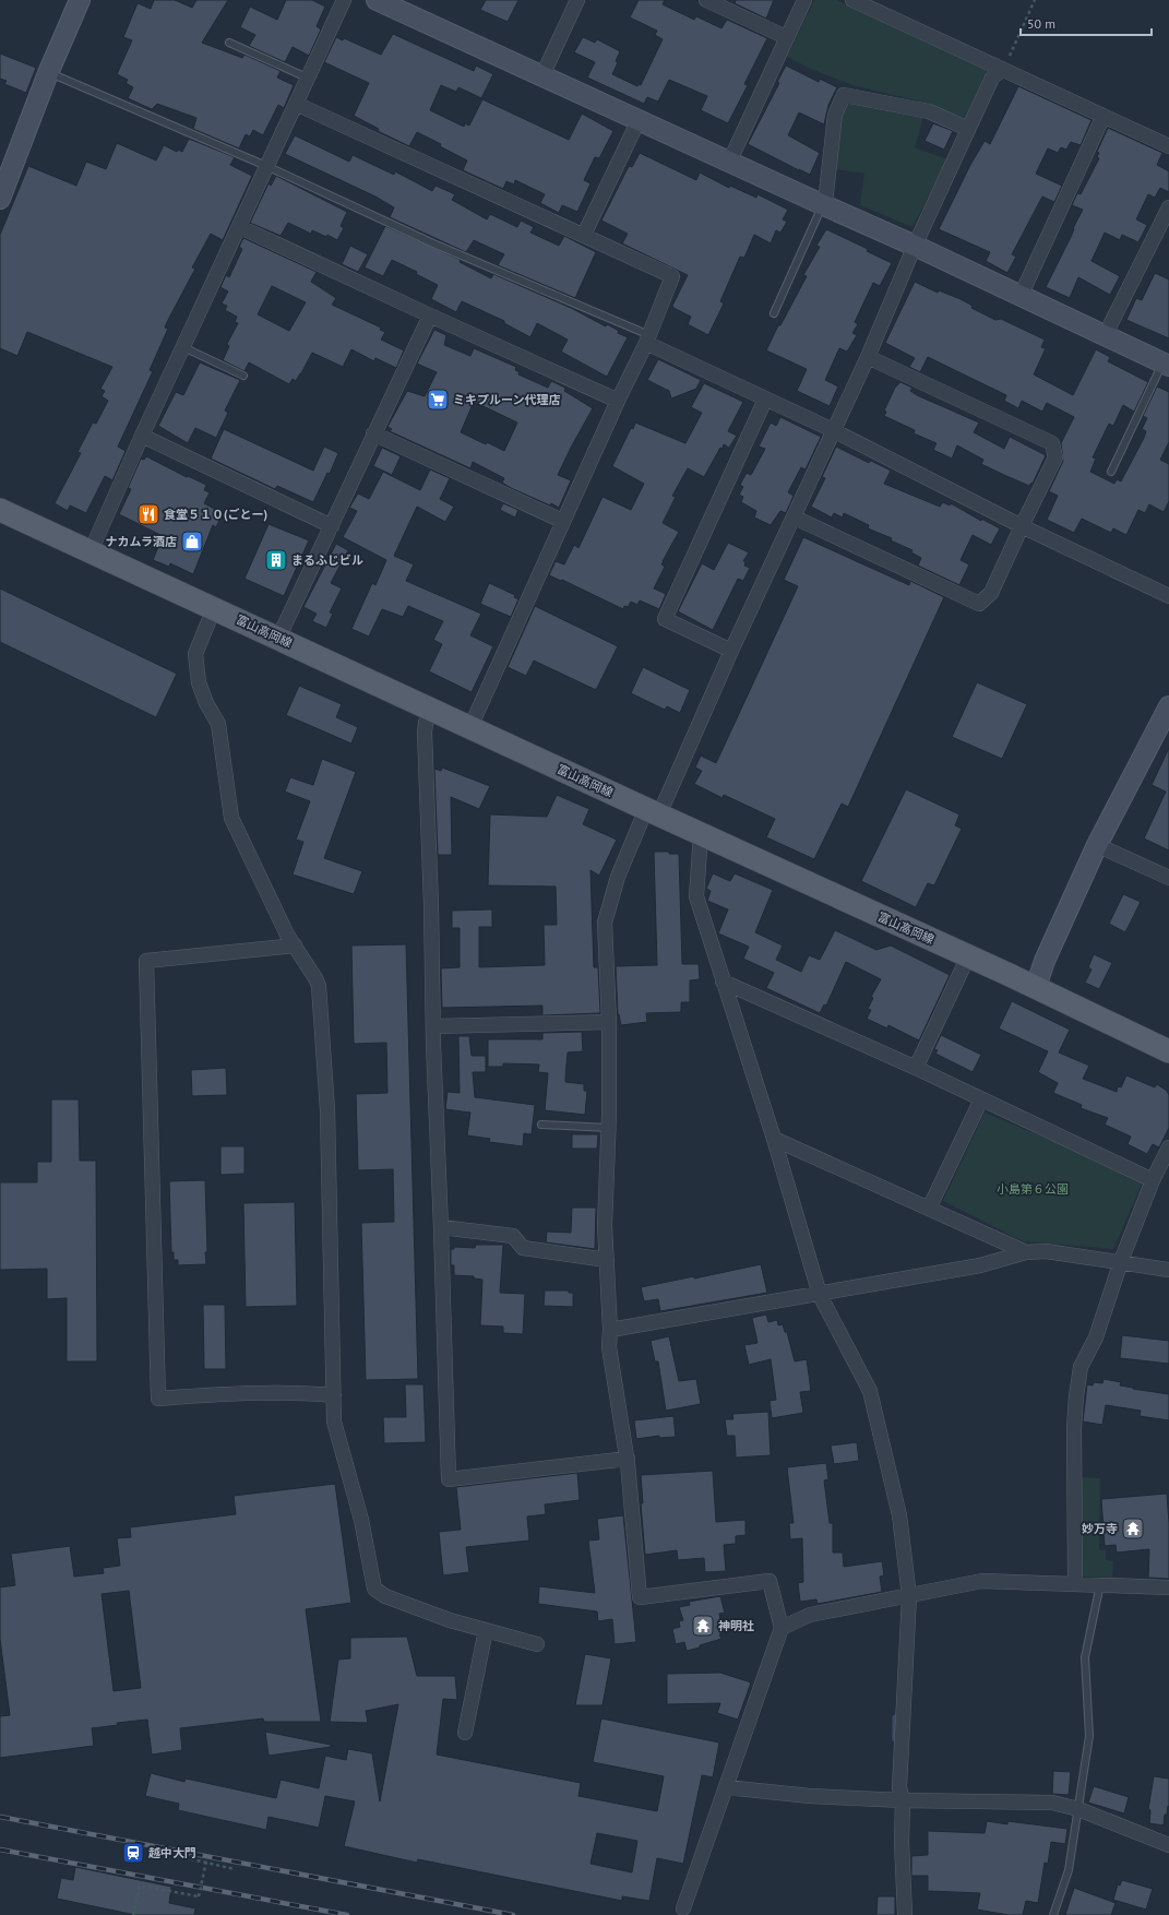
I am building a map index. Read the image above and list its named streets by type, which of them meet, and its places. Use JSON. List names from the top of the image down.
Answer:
{
  "streets": {
    "main road": ["富山高岡線"]
  },
  "parks": ["小島第６公園"],
  "places": {
    "supermarket": ["ミキプルーン代理店"],
    "restaurant": ["食堂５１０(ごとー)"],
    "shop": ["ナカムラ酒店"],
    "building": ["まるふじビル"],
    "temple": ["妙万寺", "神明社"],
    "station": ["越中大門"]
  },
  "scale_bar": "50 m"
}
